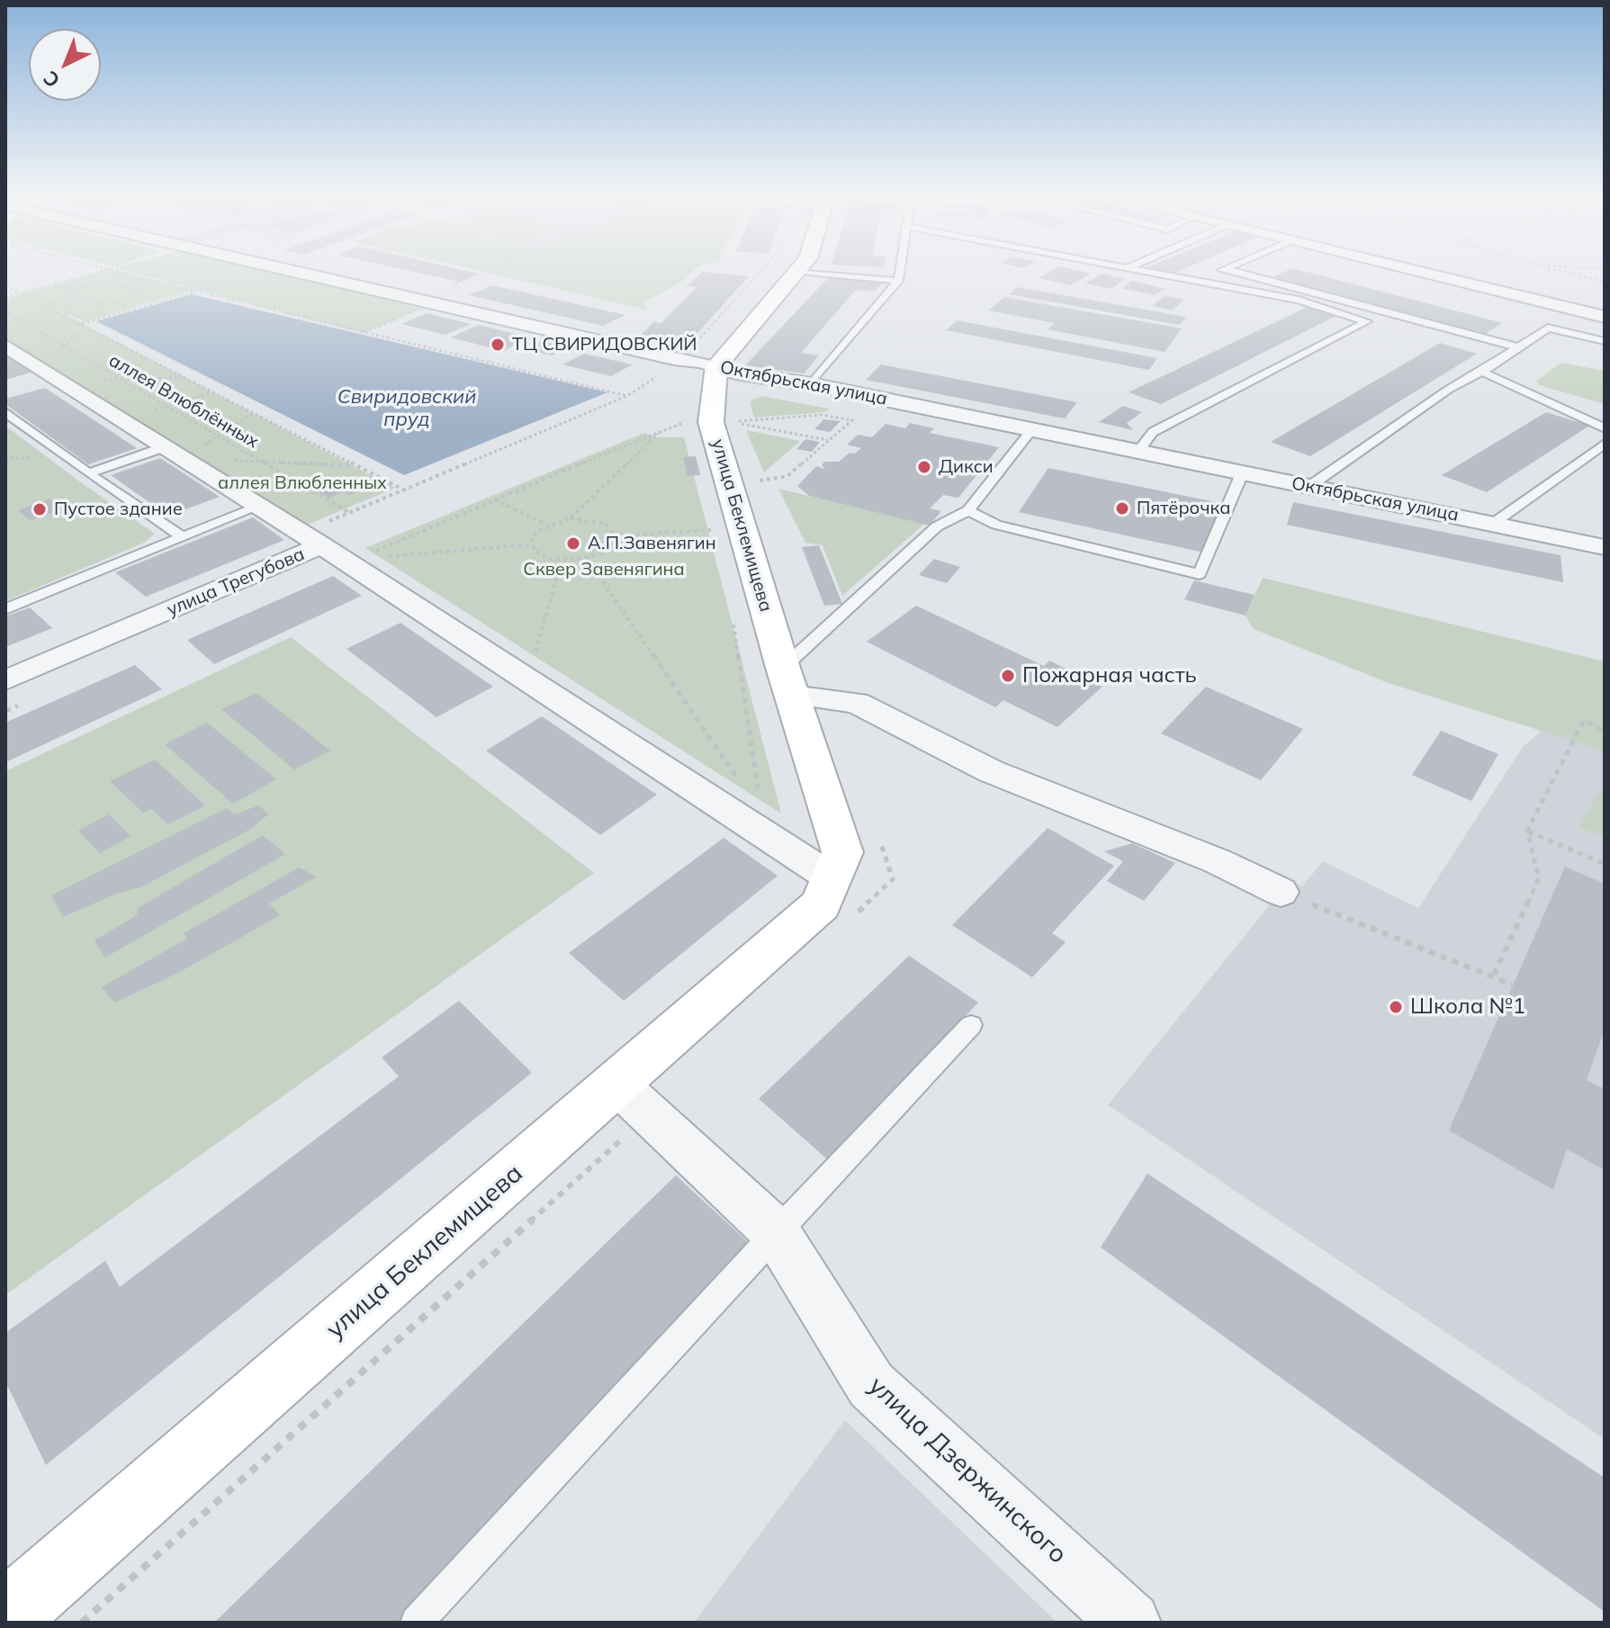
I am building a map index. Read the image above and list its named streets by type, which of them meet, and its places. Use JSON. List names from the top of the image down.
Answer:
{
  "streets": {
    "main road": ["улица Беклемищева"],
    "street": ["Октябрьская улица", "улица Трегубова", "улица Дзержинского"],
    "path": ["аллея Влюблённых"]
  },
  "crossings": [
    ["Октябрьская улица", "улица Беклемищева"],
    ["улица Беклемищева", "улица Дзержинского"]
  ],
  "water": ["Свиридовский пруд"],
  "parks": ["аллея Влюбленных", "Сквер Завенягина"],
  "places": [
    "ТЦ СВИРИДОВСКИЙ",
    "Дикси",
    "Пятёрочка",
    "Пустое здание",
    "А.П.Завенягин",
    "Пожарная часть",
    "Школа №1"
  ],
  "north": "bottom left"
}
